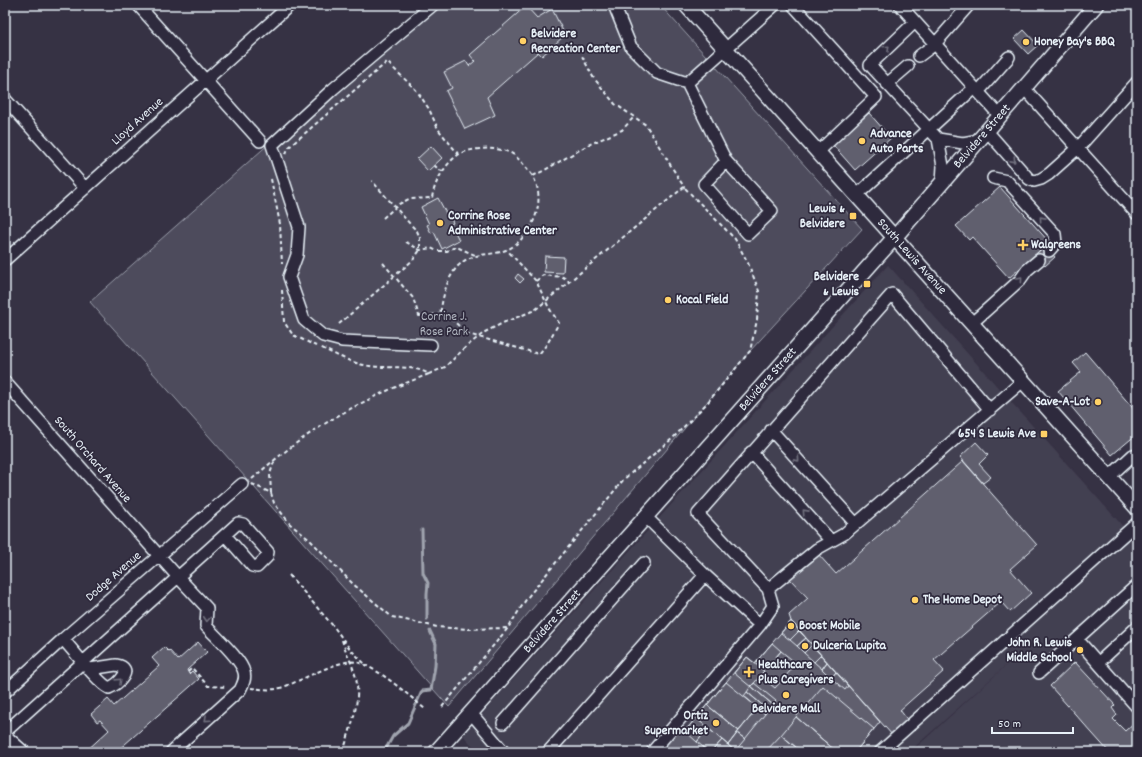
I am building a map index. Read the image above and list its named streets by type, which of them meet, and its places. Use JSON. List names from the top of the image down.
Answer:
{
  "streets": {
    "main road": ["Belvidere Street", "South Lewis Avenue"],
    "street": ["Lloyd Avenue", "South Orchard Avenue", "Dodge Avenue"]
  },
  "crossings": [
    ["Belvidere Street", "South Lewis Avenue"],
    ["South Orchard Avenue", "Dodge Avenue"]
  ],
  "parks": ["Corrine J. Rose Park"],
  "places": {
    "other": [
      "Belvidere Recreation Center",
      "Honey Bay's BBQ",
      "Advance Auto Parts",
      "Corrine Rose Administrative Center",
      "Kocal Field",
      "Save-A-Lot",
      "The Home Depot",
      "Boost Mobile",
      "Dulceria Lupita",
      "John R. Lewis Middle School",
      "Belvidere Mall",
      "Ortiz Supermarket"
    ],
    "transit": ["Lewis & Belvidere", "Belvidere & Lewis", "654 S Lewis Ave"],
    "health": ["Walgreens", "Healthcare Plus Caregivers"]
  },
  "scale_bar": "50 m"
}
